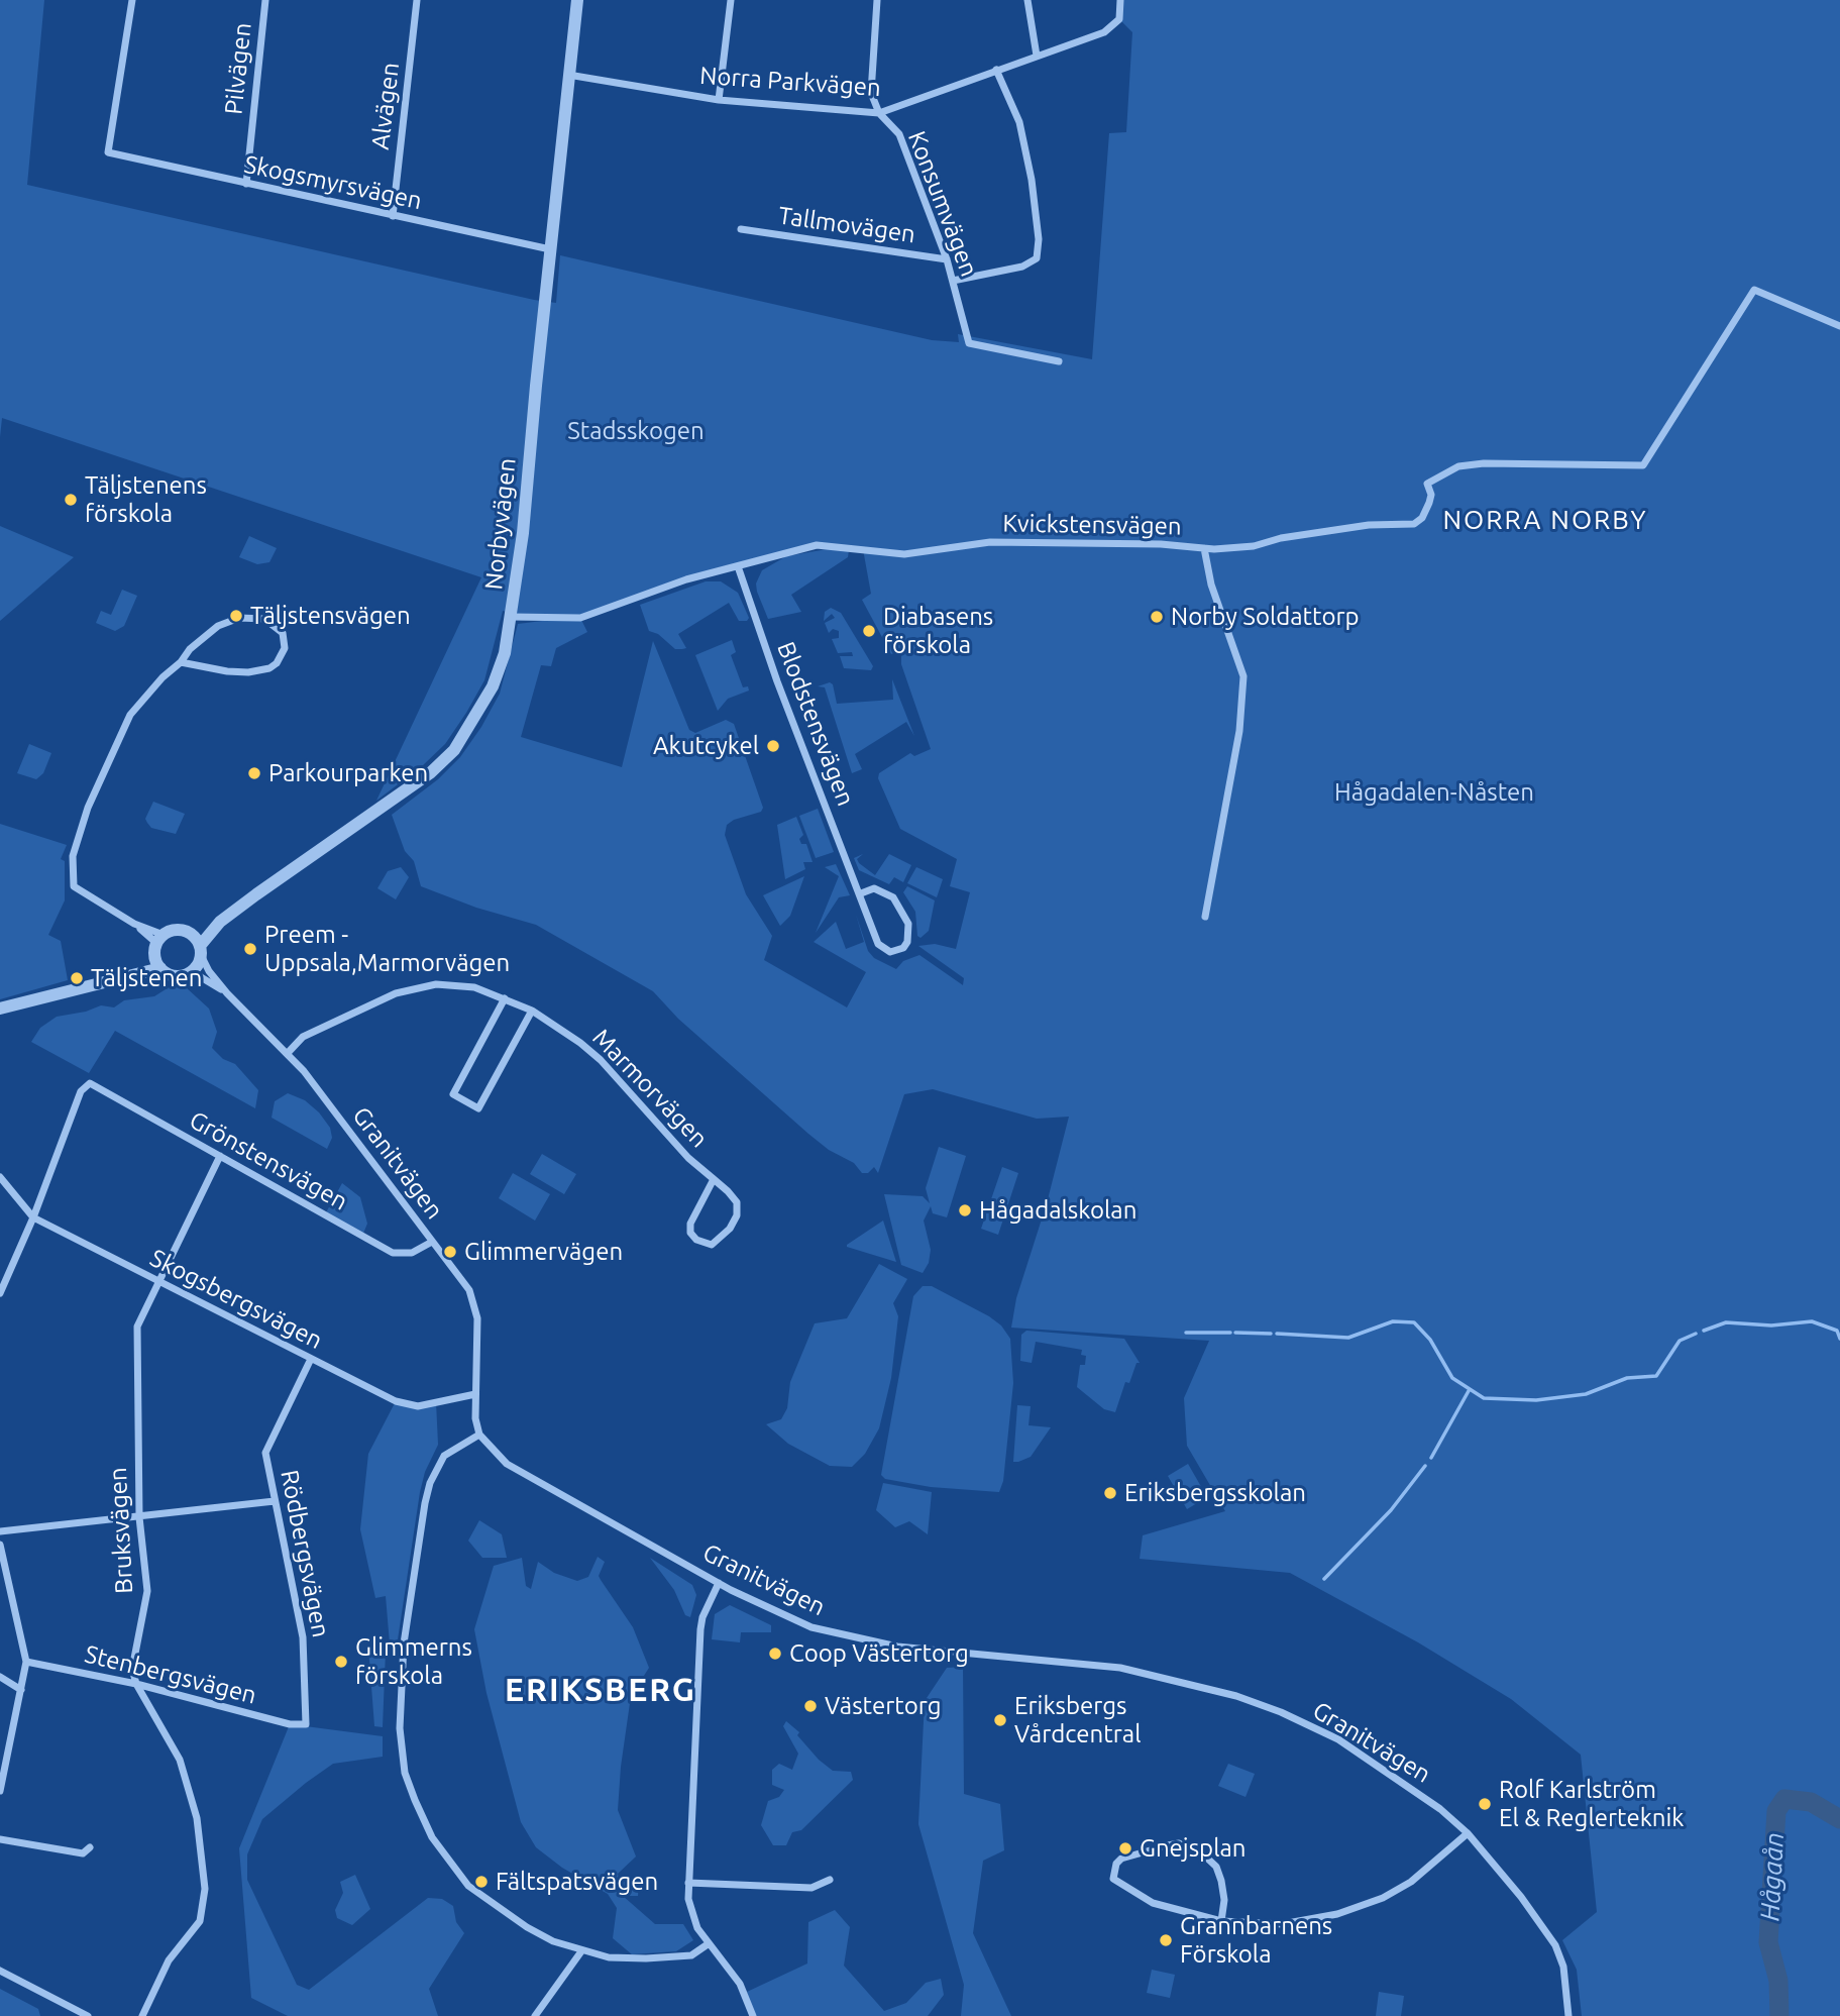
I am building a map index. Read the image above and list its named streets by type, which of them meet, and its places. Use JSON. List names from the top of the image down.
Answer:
{
  "streets": {
    "street": [
      "Pilvägen",
      "Norra Parkvägen",
      "Alvägen",
      "Skogsmyrsvägen",
      "Konsumvägen",
      "Tallmovägen",
      "Norbyvägen",
      "Kvickstensvägen",
      "Blodstensvägen",
      "Marmorvägen",
      "Grönstensvägen",
      "Granitvägen",
      "Skogsbergsvägen",
      "Bruksvägen",
      "Rödbergsvägen",
      "Stenbergsvägen"
    ]
  },
  "crossings": [
    ["Pilvägen", "Skogsmyrsvägen"],
    ["Norra Parkvägen", "Konsumvägen"],
    ["Norra Parkvägen", "Norbyvägen"],
    ["Alvägen", "Skogsmyrsvägen"],
    ["Skogsmyrsvägen", "Norbyvägen"],
    ["Konsumvägen", "Tallmovägen"],
    ["Norbyvägen", "Kvickstensvägen"],
    ["Norbyvägen", "Granitvägen"],
    ["Kvickstensvägen", "Blodstensvägen"],
    ["Marmorvägen", "Granitvägen"],
    ["Grönstensvägen", "Granitvägen"],
    ["Grönstensvägen", "Skogsbergsvägen"],
    ["Grönstensvägen", "Bruksvägen"],
    ["Granitvägen", "Skogsbergsvägen"],
    ["Skogsbergsvägen", "Bruksvägen"],
    ["Skogsbergsvägen", "Rödbergsvägen"],
    ["Bruksvägen", "Stenbergsvägen"],
    ["Rödbergsvägen", "Stenbergsvägen"]
  ],
  "districts": ["NORRA NORBY", "ERIKSBERG"],
  "water": ["Hågaån"],
  "parks": ["Stadsskogen", "Hågadalen-Nåsten"],
  "places": [
    "Täljstenens förskola",
    "Täljstensvägen",
    "Norby Soldattorp",
    "Diabasens förskola",
    "Akutcykel",
    "Parkourparken",
    "Preem - Uppsala,Marmorvägen",
    "Täljstenen",
    "Hågadalskolan",
    "Glimmervägen",
    "Eriksbergsskolan",
    "Coop Västertorg",
    "Glimmerns förskola",
    "Västertorg",
    "Eriksbergs Vårdcentral",
    "Rolf Karlström El & Reglerteknik",
    "Gnejsplan",
    "Fältspatsvägen",
    "Grannbarnens Förskola"
  ]
}
